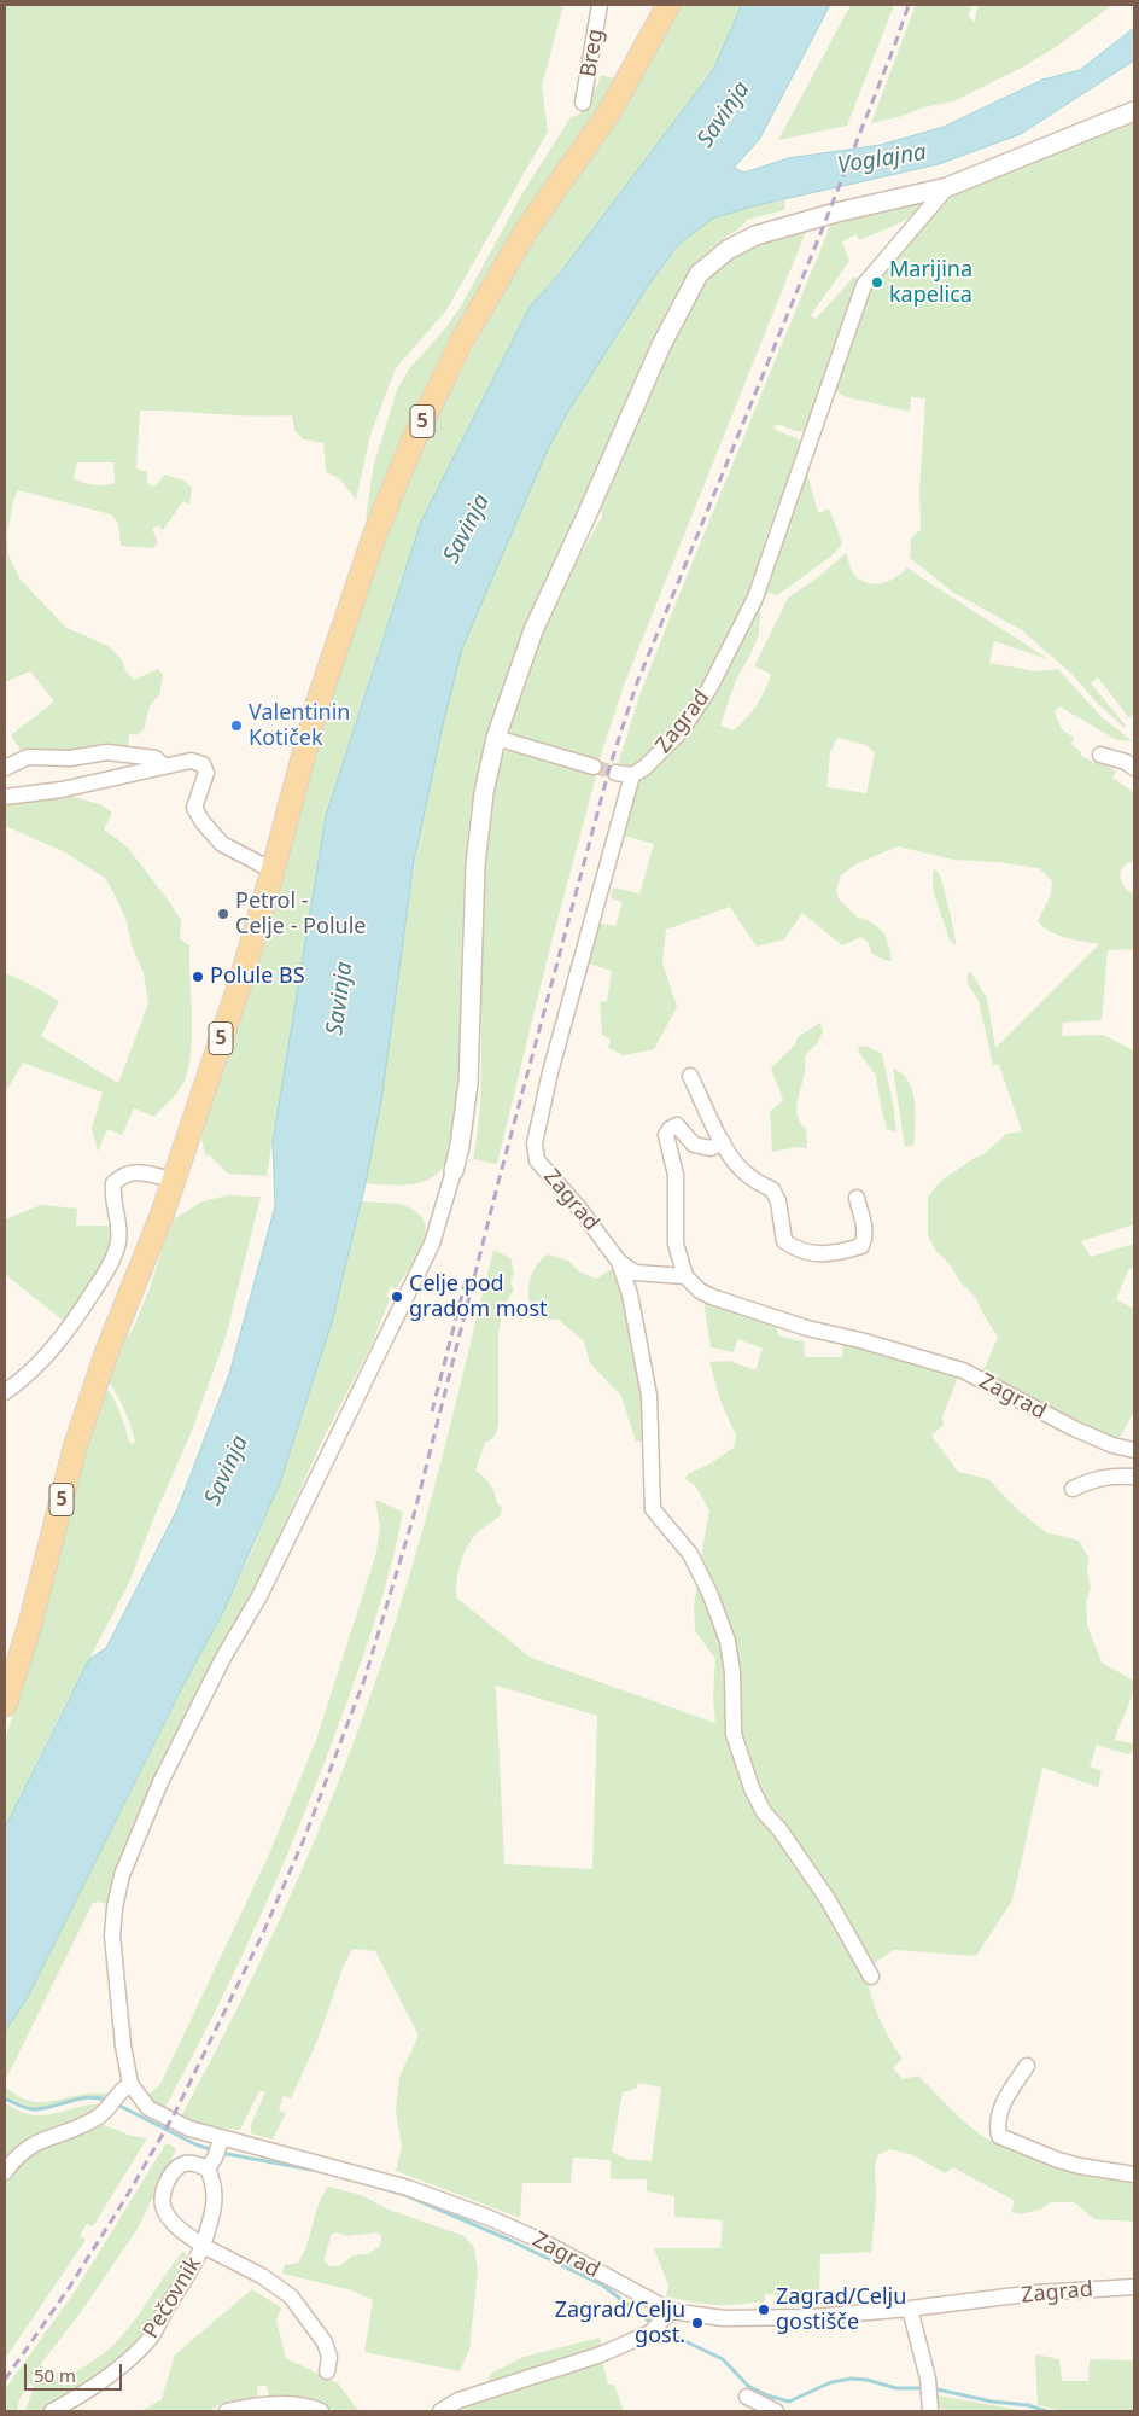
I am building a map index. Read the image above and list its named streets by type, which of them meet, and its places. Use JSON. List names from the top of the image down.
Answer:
{
  "streets": {
    "main road": ["5"],
    "street": ["Breg", "Zagrad", "Pečovnik"]
  },
  "crossings": [
    ["Zagrad", "Pečovnik"]
  ],
  "water": ["Savinja", "Voglajna"],
  "places": [
    "Marijina kapelica",
    "Valentinin Kotiček",
    "Petrol - Celje - Polule",
    "Polule BS",
    "Celje pod gradom most",
    "Zagrad/Celju gostišče",
    "Zagrad/Celju gost."
  ],
  "scale_bar": "50 m"
}
